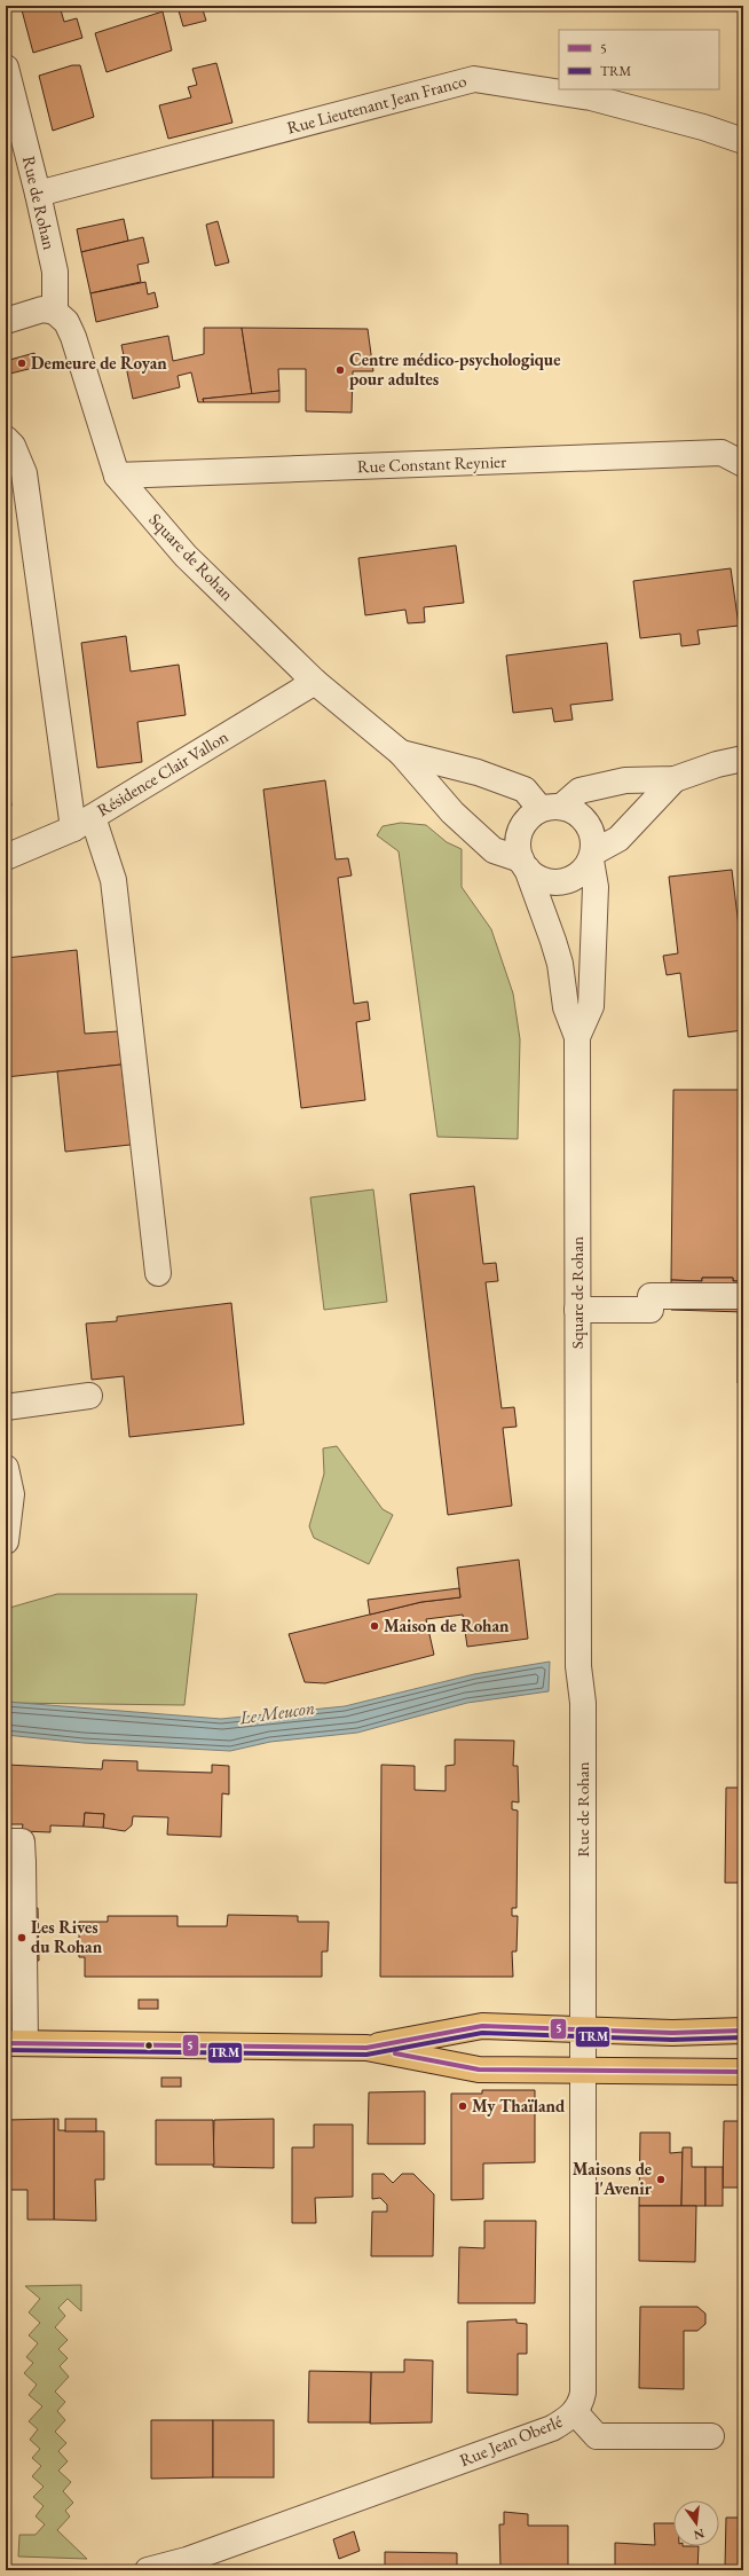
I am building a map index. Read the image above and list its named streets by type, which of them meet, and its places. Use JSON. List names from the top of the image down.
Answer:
{
  "streets": {
    "street": [
      "Rue Lieutenant Jean Franco",
      "Rue de Rohan",
      "Rue Constant Reynier",
      "Square de Rohan",
      "Résidence Clair Vallon",
      "Rue Jean Oberlé"
    ]
  },
  "crossings": [
    ["Rue Lieutenant Jean Franco", "Rue de Rohan"],
    ["Rue de Rohan", "Square de Rohan"],
    ["Rue de Rohan", "Rue Jean Oberlé"],
    ["Rue Constant Reynier", "Square de Rohan"],
    ["Square de Rohan", "Résidence Clair Vallon"]
  ],
  "water": ["Le Meucon"],
  "places": [
    "Demeure de Royan",
    "Centre médico-psychologique pour adultes",
    "Maison de Rohan",
    "Les Rives du Rohan",
    "My Thaïland",
    "Maisons de l'Avenir"
  ],
  "lines": ["transit line 5", "transit line TRM"],
  "legend": ["5", "TRM"],
  "north": "bottom"
}
